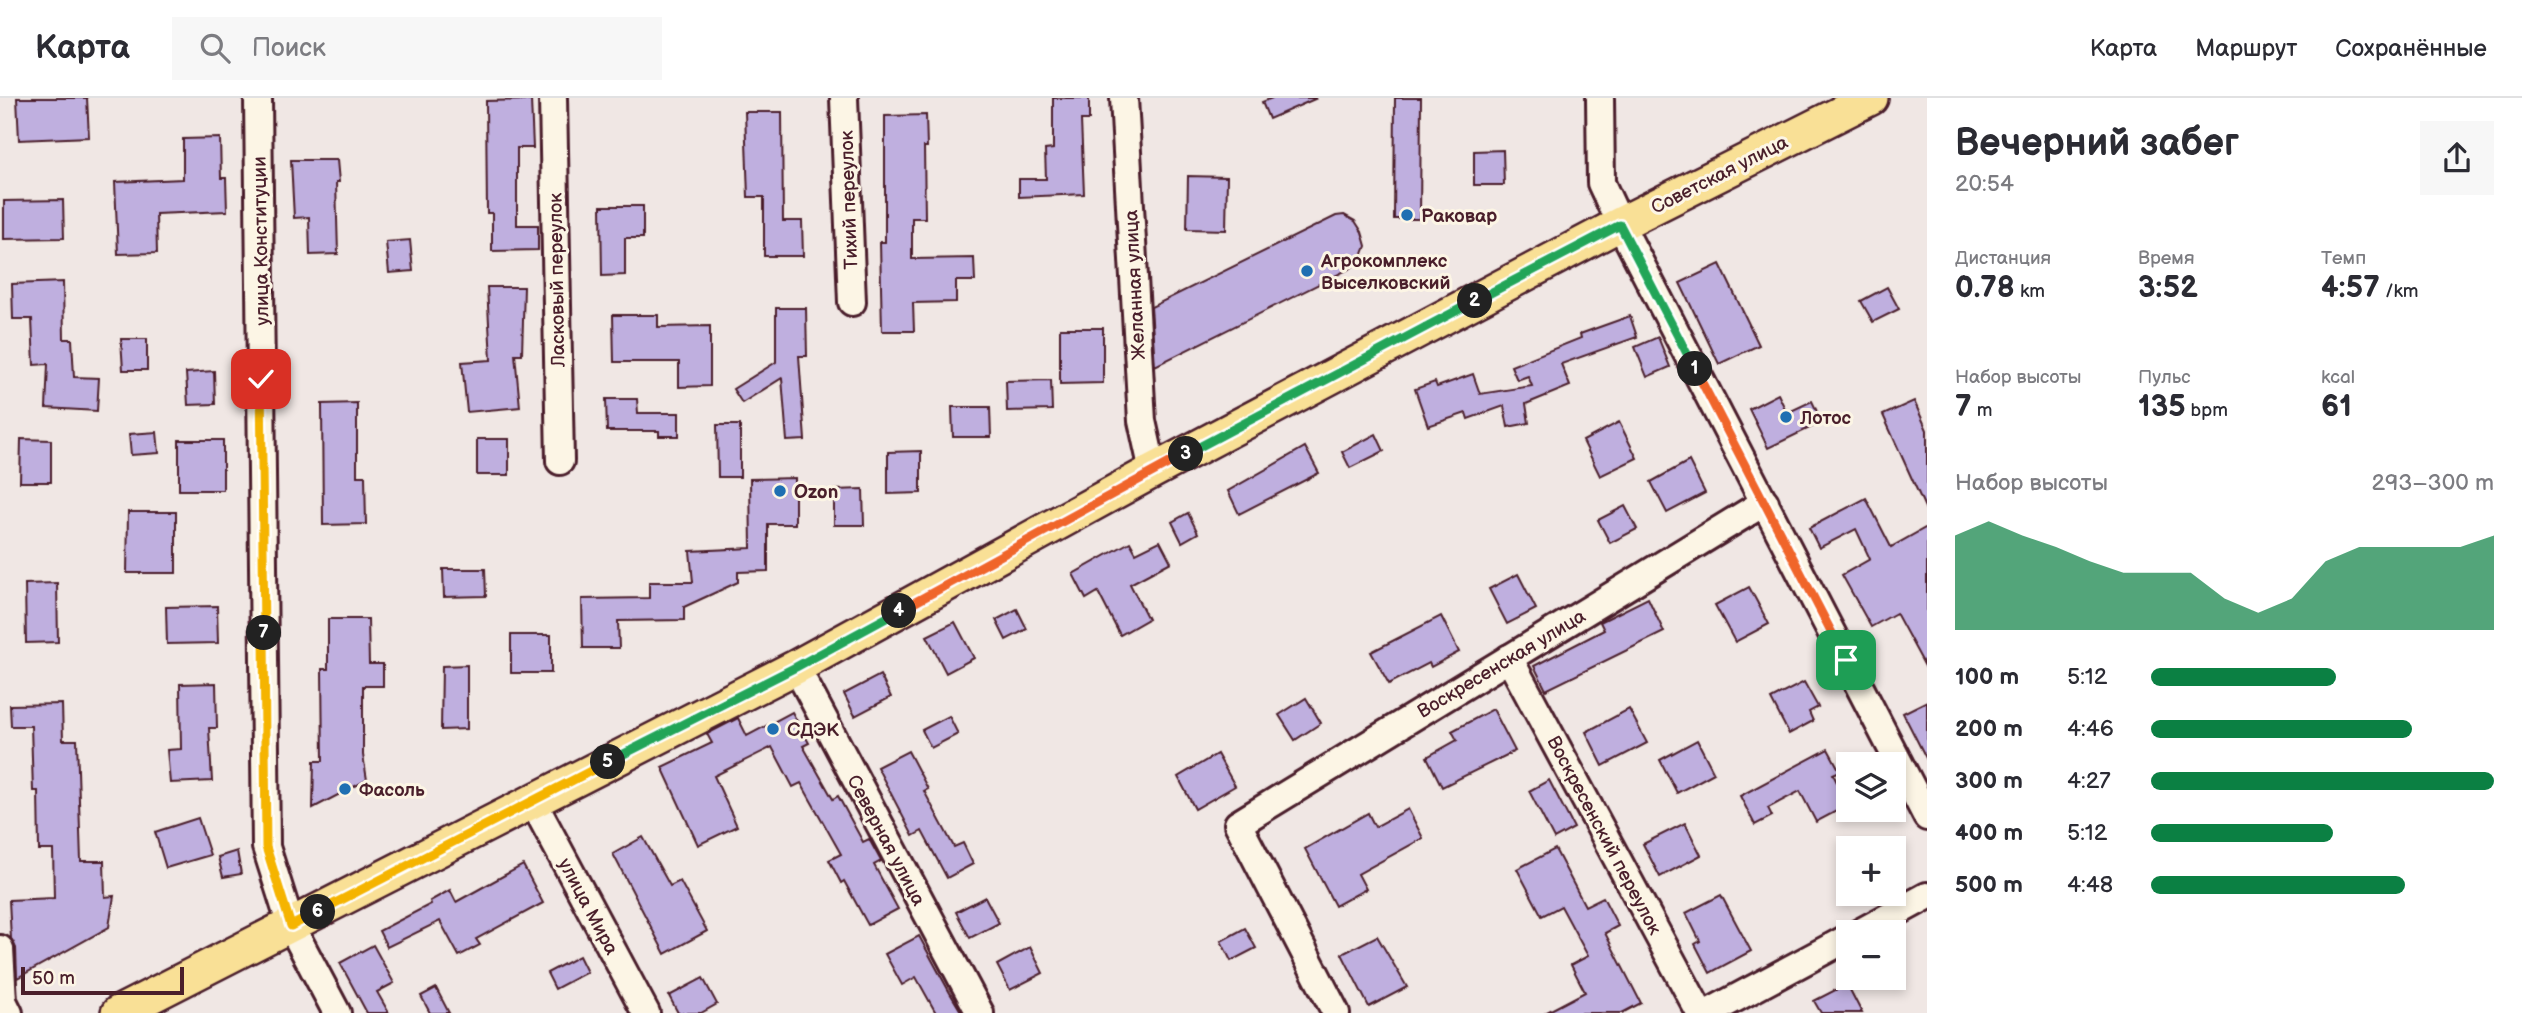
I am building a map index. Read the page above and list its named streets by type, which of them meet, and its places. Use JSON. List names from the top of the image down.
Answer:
{
  "streets": {
    "main road": ["Советская улица"],
    "street": [
      "Тихий переулок",
      "улица Конституции",
      "Ласковый переулок",
      "Желанная улица",
      "Воскресенская улица",
      "Воскресенский переулок",
      "Северная улица",
      "улица Мира"
    ]
  },
  "crossings": [
    ["Советская улица", "улица Конституции"],
    ["Советская улица", "Желанная улица"],
    ["Советская улица", "Северная улица"],
    ["Советская улица", "улица Мира"],
    ["Воскресенская улица", "Воскресенский переулок"]
  ],
  "places": [
    "Раковар",
    "Агрокомплекс Выселковский",
    "Лотос",
    "Ozon",
    "СДЭК",
    "Фасоль"
  ],
  "scale_bar": "50 m",
  "page": {
    "header": "Карта",
    "search": "Поиск",
    "nav": ["Карта", "Маршрут", "Сохранённые"],
    "heading": ["Вечерний забег", "20:54"],
    "stats": [
      ["Дистанция", "0.78 km"],
      ["Время", "3:52"],
      ["Темп", "4:57 /km"],
      ["Набор высоты", "7 m"],
      ["Пульс", "135 bpm"],
      ["kcal", "61"]
    ],
    "pins": [
      "2",
      "1",
      "3",
      "4",
      "7",
      "5",
      "6"
    ],
    "chart": ["Набор высоты", "293–300 m"],
    "list": [
      {
        "name": "100 m",
        "note": "5:12"
      },
      {
        "name": "200 m",
        "note": "4:46"
      },
      {
        "name": "300 m",
        "note": "4:27"
      },
      {
        "name": "400 m",
        "note": "5:12"
      },
      {
        "name": "500 m",
        "note": "4:48"
      }
    ],
    "map_buttons": ["+", "−"],
    "scale": "50 m"
  }
}
